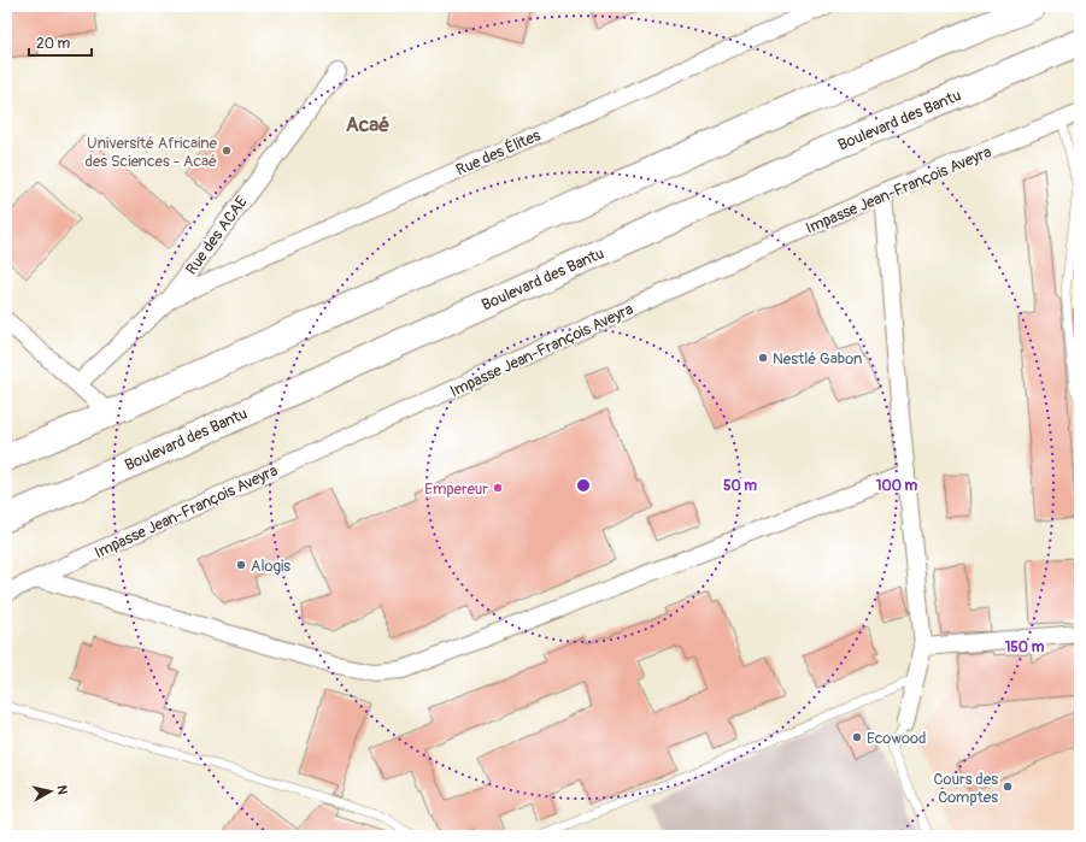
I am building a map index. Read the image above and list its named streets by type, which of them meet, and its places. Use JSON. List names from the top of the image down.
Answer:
{
  "streets": {
    "highway": ["Boulevard des Bantu"],
    "street": ["Rue des Élites", "Impasse Jean-François Aveyra", "Rue des ACAE"]
  },
  "crossings": [
    ["Rue des Élites", "Rue des ACAE"]
  ],
  "districts": ["Acaé"],
  "places": [
    "Université Africaine des Sciences - Acaé",
    "Nestlé Gabon",
    "Empereur",
    "Alogis",
    "Ecowood",
    "Cours des Comptes"
  ],
  "scale_bar": "20 m",
  "north": "right",
  "rings": ["50 m", "100 m", "150 m"]
}
